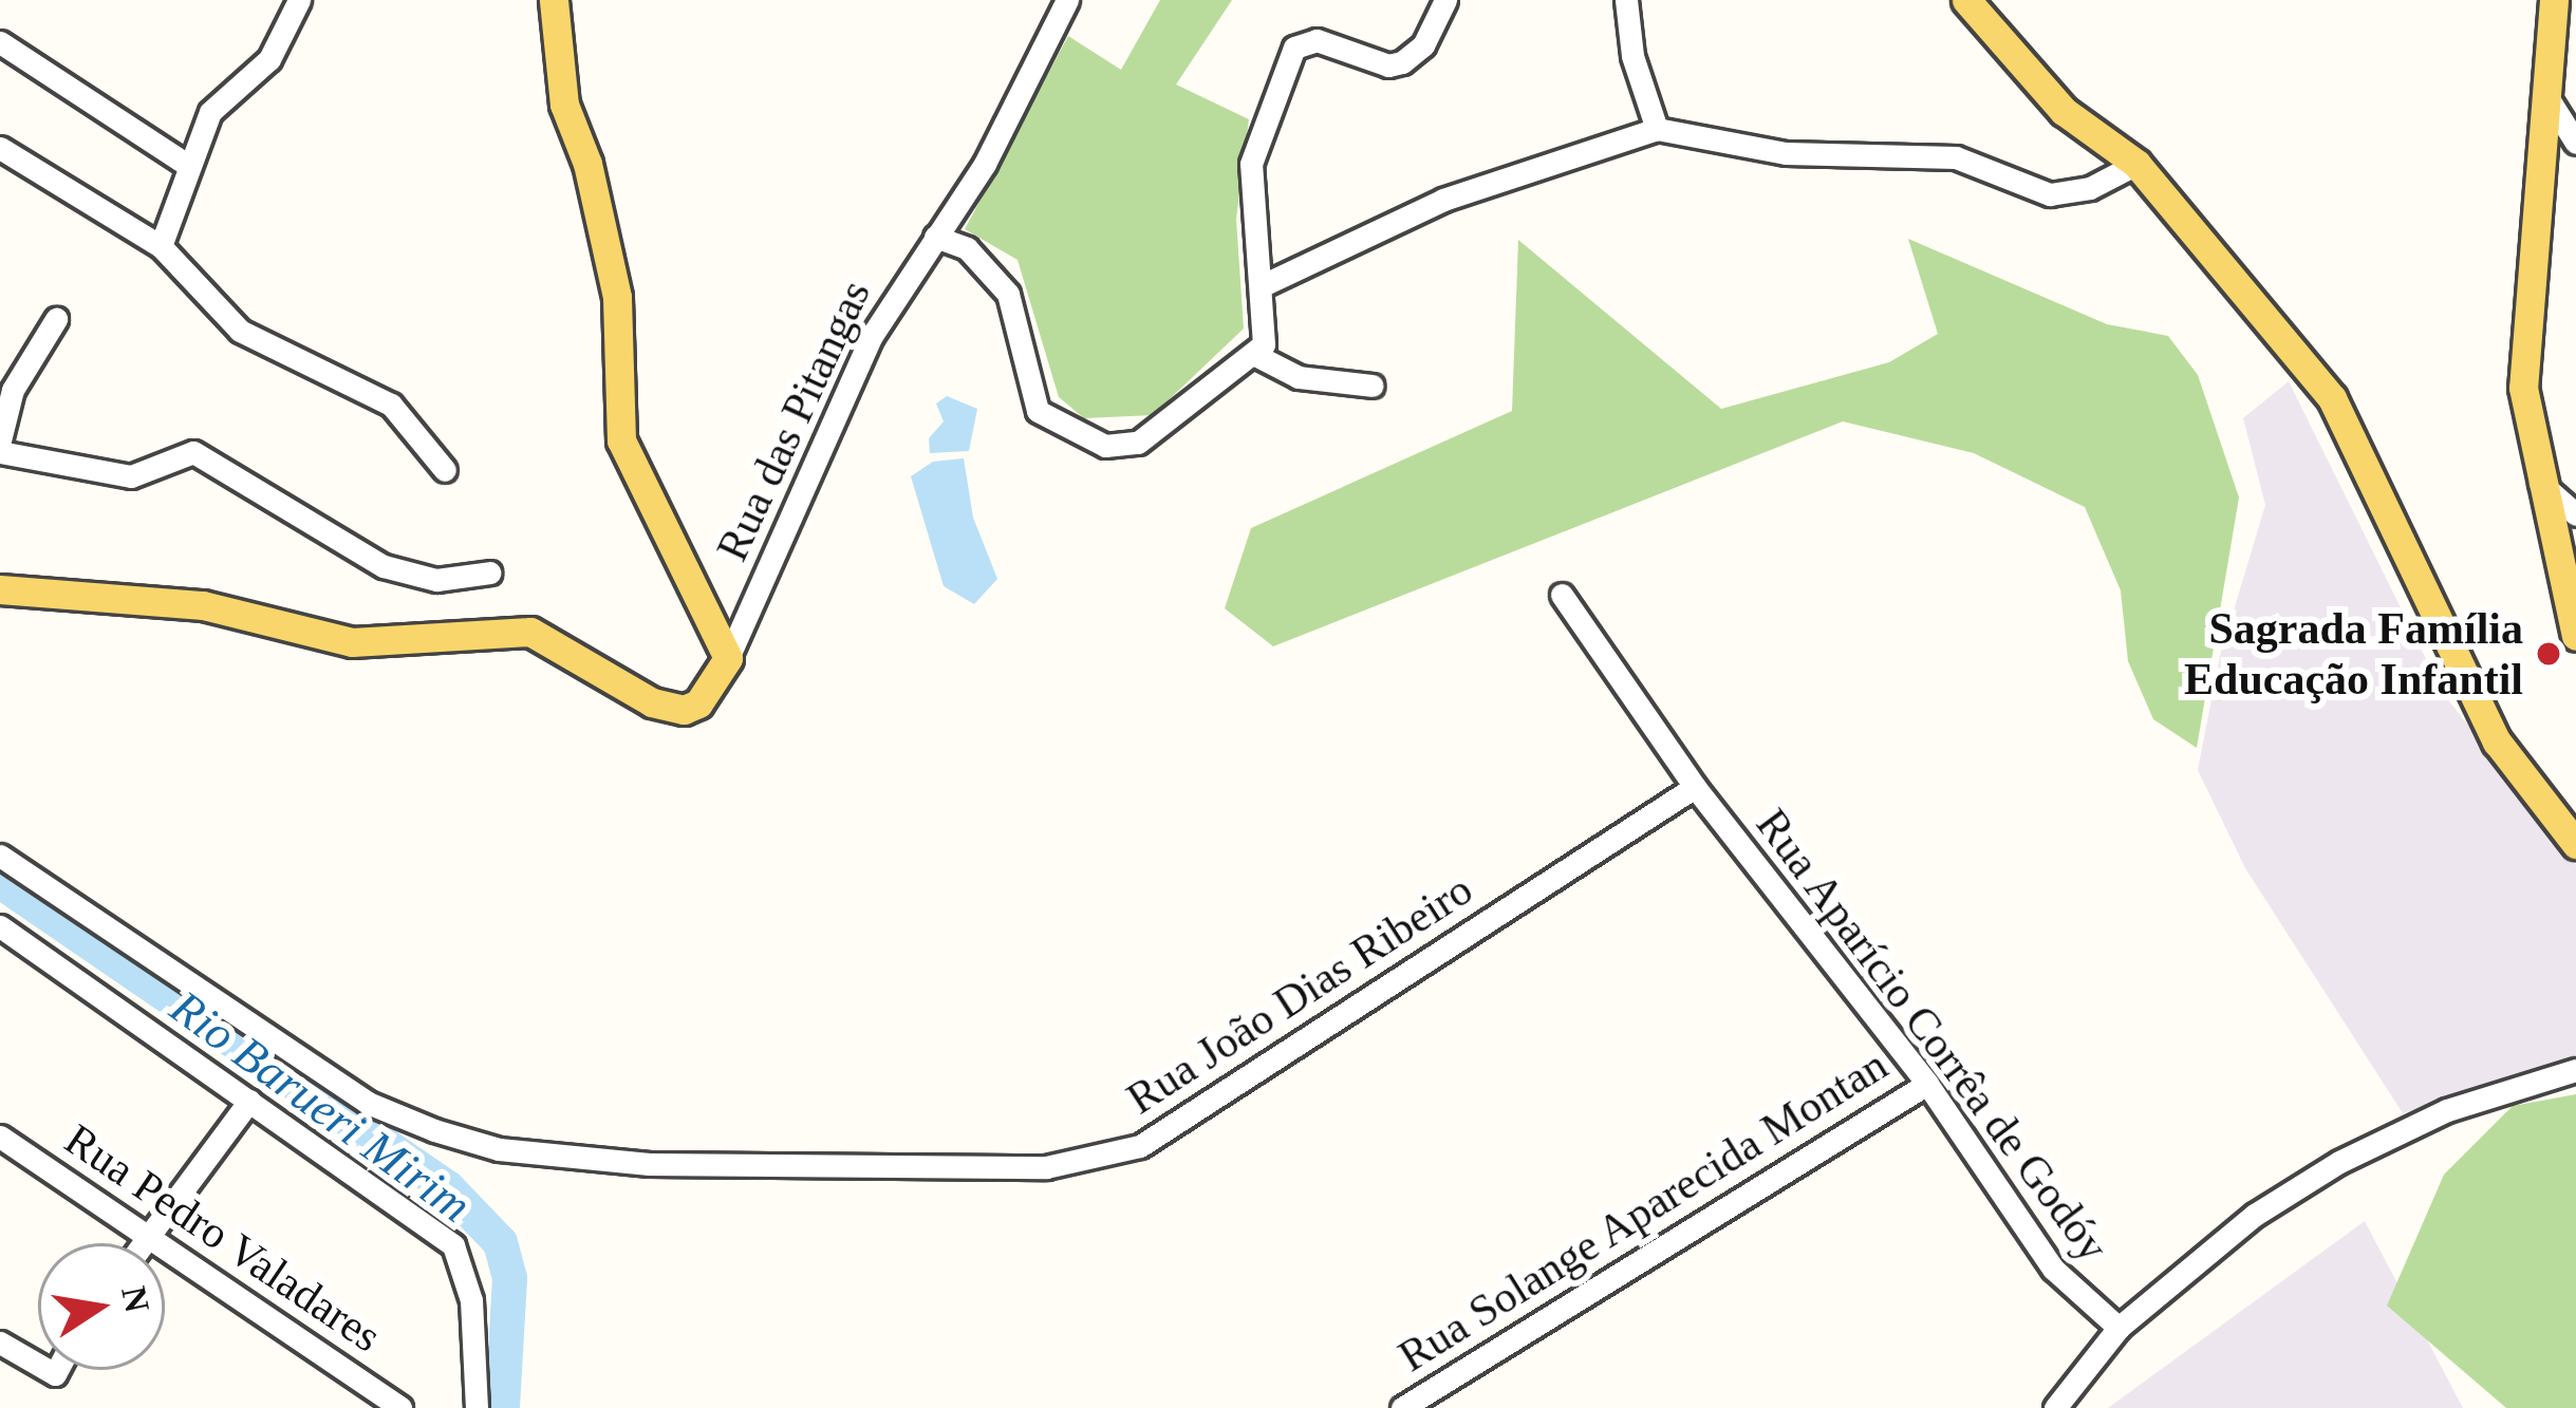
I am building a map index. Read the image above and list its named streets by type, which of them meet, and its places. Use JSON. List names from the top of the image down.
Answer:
{
  "streets": {
    "street": [
      "Rua das Pitangas",
      "Rua João Dias Ribeiro",
      "Rua Aparício Corrêa de Godóy",
      "Rua Solange Aparecida Montan",
      "Rua Pedro Valadares"
    ]
  },
  "crossings": [
    ["Rua João Dias Ribeiro", "Rua Aparício Corrêa de Godóy"],
    ["Rua Aparício Corrêa de Godóy", "Rua Solange Aparecida Montan"]
  ],
  "water": ["Rio Barueri Mirim"],
  "places": ["Sagrada Família Educação Infantil"],
  "north": "right"
}
